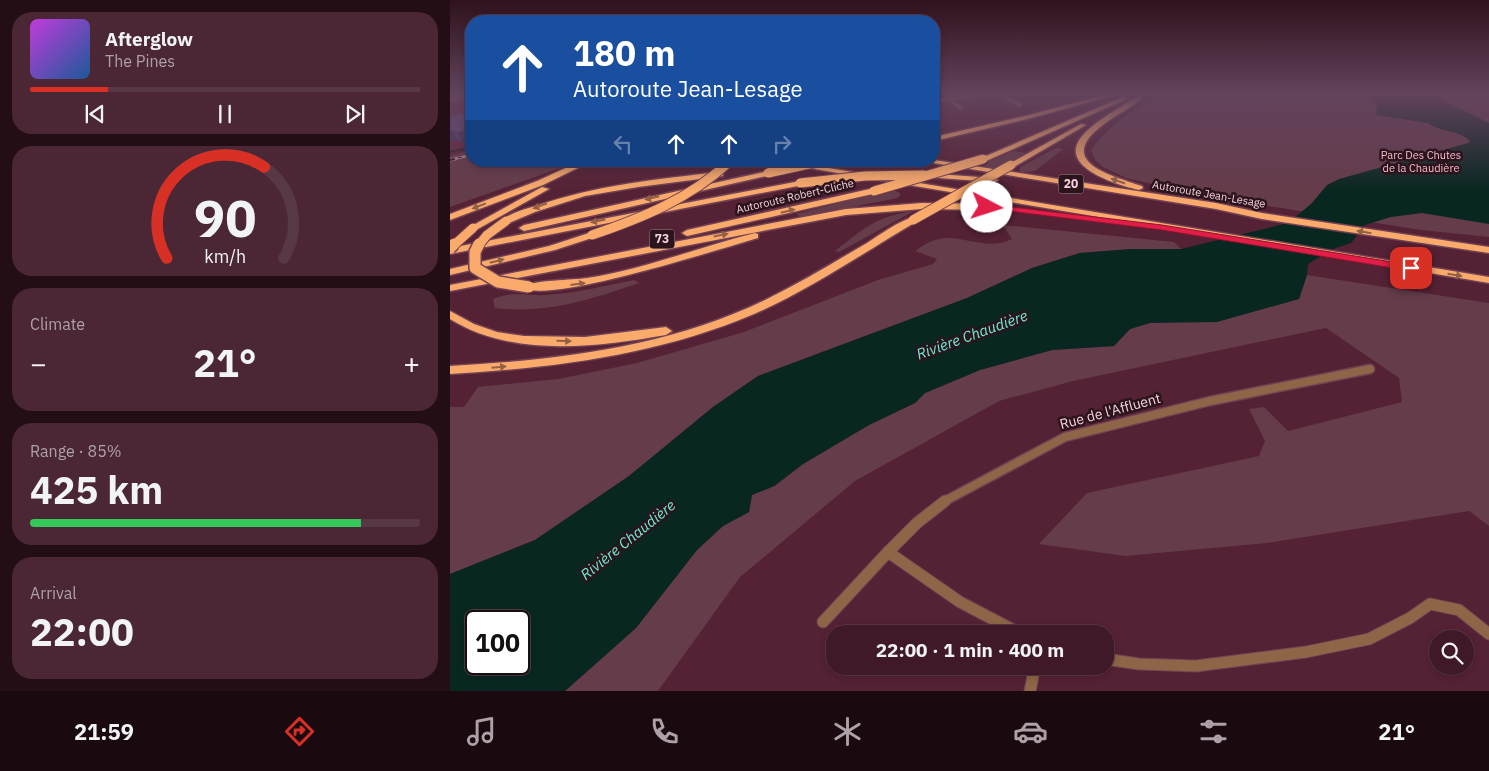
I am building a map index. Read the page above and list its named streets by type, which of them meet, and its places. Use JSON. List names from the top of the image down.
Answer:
{
  "streets": {
    "highway": [
      "20",
      "Autoroute Jean-Lesage",
      "Autoroute Robert-Cliche",
      "73"
    ],
    "street": ["Rue de l'Affluent"]
  },
  "water": ["Rivière Chaudière"],
  "parks": ["Parc Des Chutes de la Chaudière"],
  "page": {
    "turn": ["180 m", "Autoroute Jean-Lesage"],
    "song": ["Afterglow", "The Pines"],
    "tile": [
      "Climate",
      ["Range · 85%", "425 km"],
      ["Arrival", "22:00"]
    ],
    "heat": ["−", "21°", "+"],
    "limit": "100",
    "trip": "22:00 · 1 min · 400 m",
    "tabs": ["21:59", "21°"],
    "gauge": ["90", "km/h"]
  }
}
